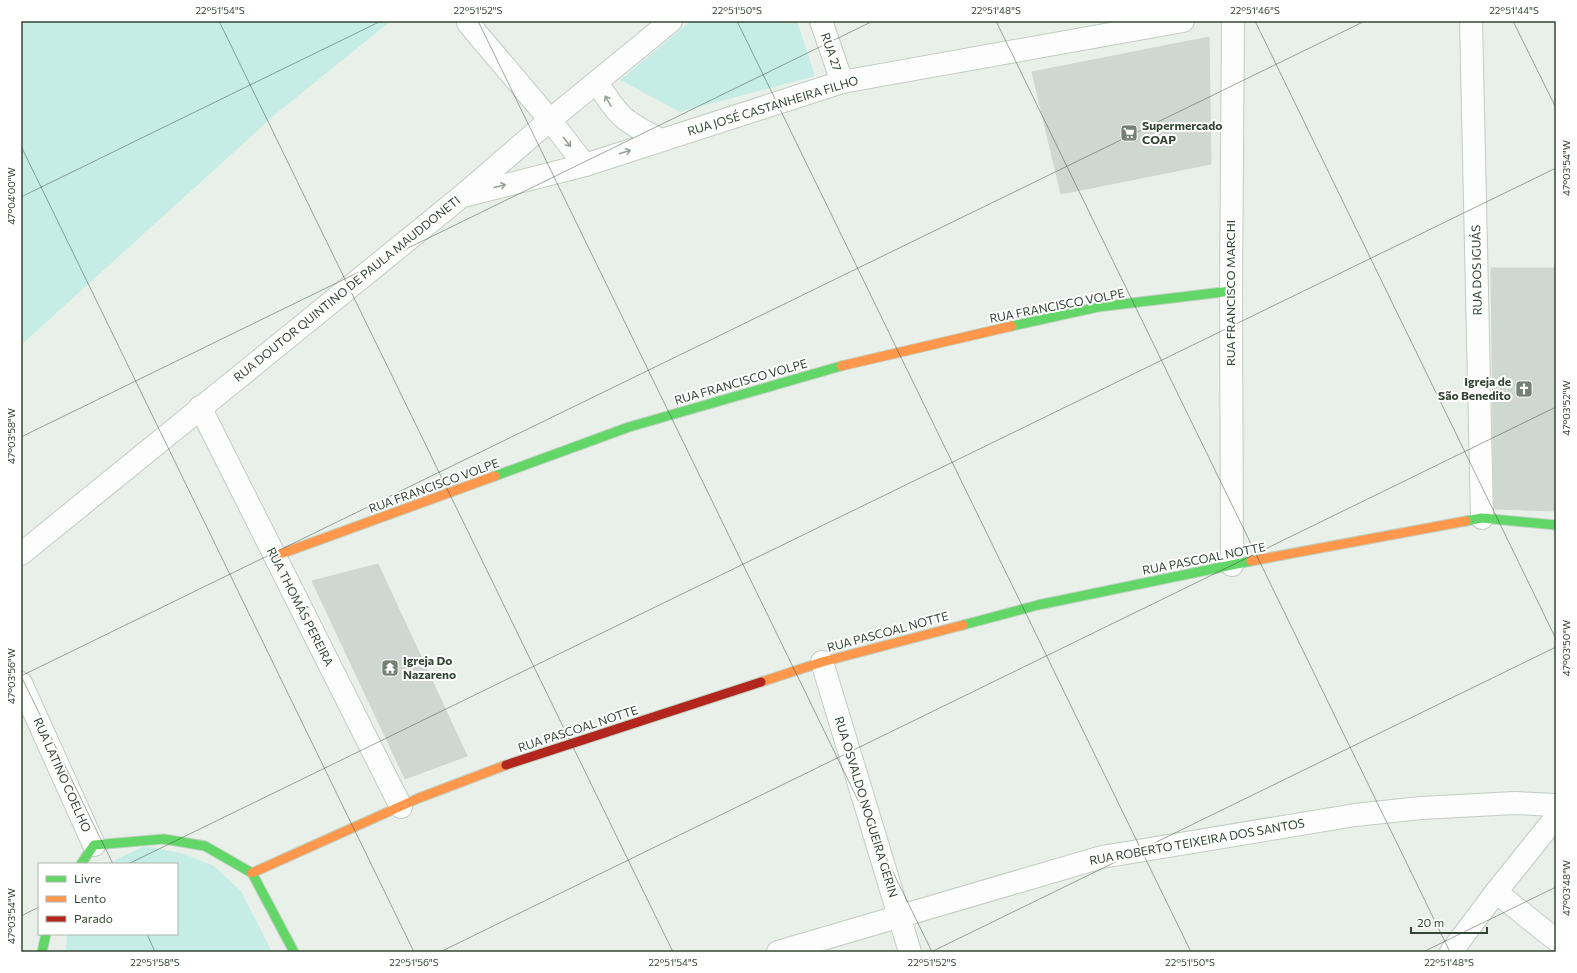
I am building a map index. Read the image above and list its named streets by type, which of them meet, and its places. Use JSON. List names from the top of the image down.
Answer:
{
  "streets": {
    "street": [
      "RUA 27",
      "RUA JOSÉ CASTANHEIRA FILHO",
      "RUA DOS IGUÁS",
      "RUA DOUTOR QUINTINO DE PAULA MAUDDONETI",
      "RUA FRANCISCO MARCHI",
      "RUA FRANCISCO VOLPE",
      "RUA PASCOAL NOTTE",
      "RUA THOMÁS PEREIRA",
      "RUA LATINO COELHO",
      "RUA OSVALDO NOGUEIRA GERIN",
      "RUA ROBERTO TEIXEIRA DOS SANTOS"
    ]
  },
  "crossings": [
    ["RUA 27", "RUA JOSÉ CASTANHEIRA FILHO"],
    ["RUA JOSÉ CASTANHEIRA FILHO", "RUA DOUTOR QUINTINO DE PAULA MAUDDONETI"],
    ["RUA DOS IGUÁS", "RUA PASCOAL NOTTE"],
    ["RUA DOUTOR QUINTINO DE PAULA MAUDDONETI", "RUA THOMÁS PEREIRA"],
    ["RUA FRANCISCO MARCHI", "RUA FRANCISCO VOLPE"],
    ["RUA FRANCISCO MARCHI", "RUA PASCOAL NOTTE"],
    ["RUA FRANCISCO VOLPE", "RUA THOMÁS PEREIRA"],
    ["RUA PASCOAL NOTTE", "RUA THOMÁS PEREIRA"],
    ["RUA PASCOAL NOTTE", "RUA LATINO COELHO"],
    ["RUA PASCOAL NOTTE", "RUA OSVALDO NOGUEIRA GERIN"],
    ["RUA OSVALDO NOGUEIRA GERIN", "RUA ROBERTO TEIXEIRA DOS SANTOS"]
  ],
  "places": {
    "supermarket": ["Supermercado COAP"],
    "church": ["Igreja de São Benedito"],
    "temple": ["Igreja Do Nazareno"]
  },
  "legend": ["Livre", "Lento", "Parado"],
  "scale_bar": "20 m",
  "coordinates": [
    "22°51'54\"S",
    "22°51'52\"S",
    "22°51'50\"S",
    "22°51'48\"S",
    "22°51'46\"S",
    "22°51'44\"S",
    "47°03'54\"W",
    "47°04'00\"W",
    "47°03'52\"W",
    "47°03'58\"W",
    "47°03'50\"W",
    "47°03'56\"W",
    "47°03'48\"W",
    "22°51'58\"S",
    "22°51'56\"S"
  ]
}
